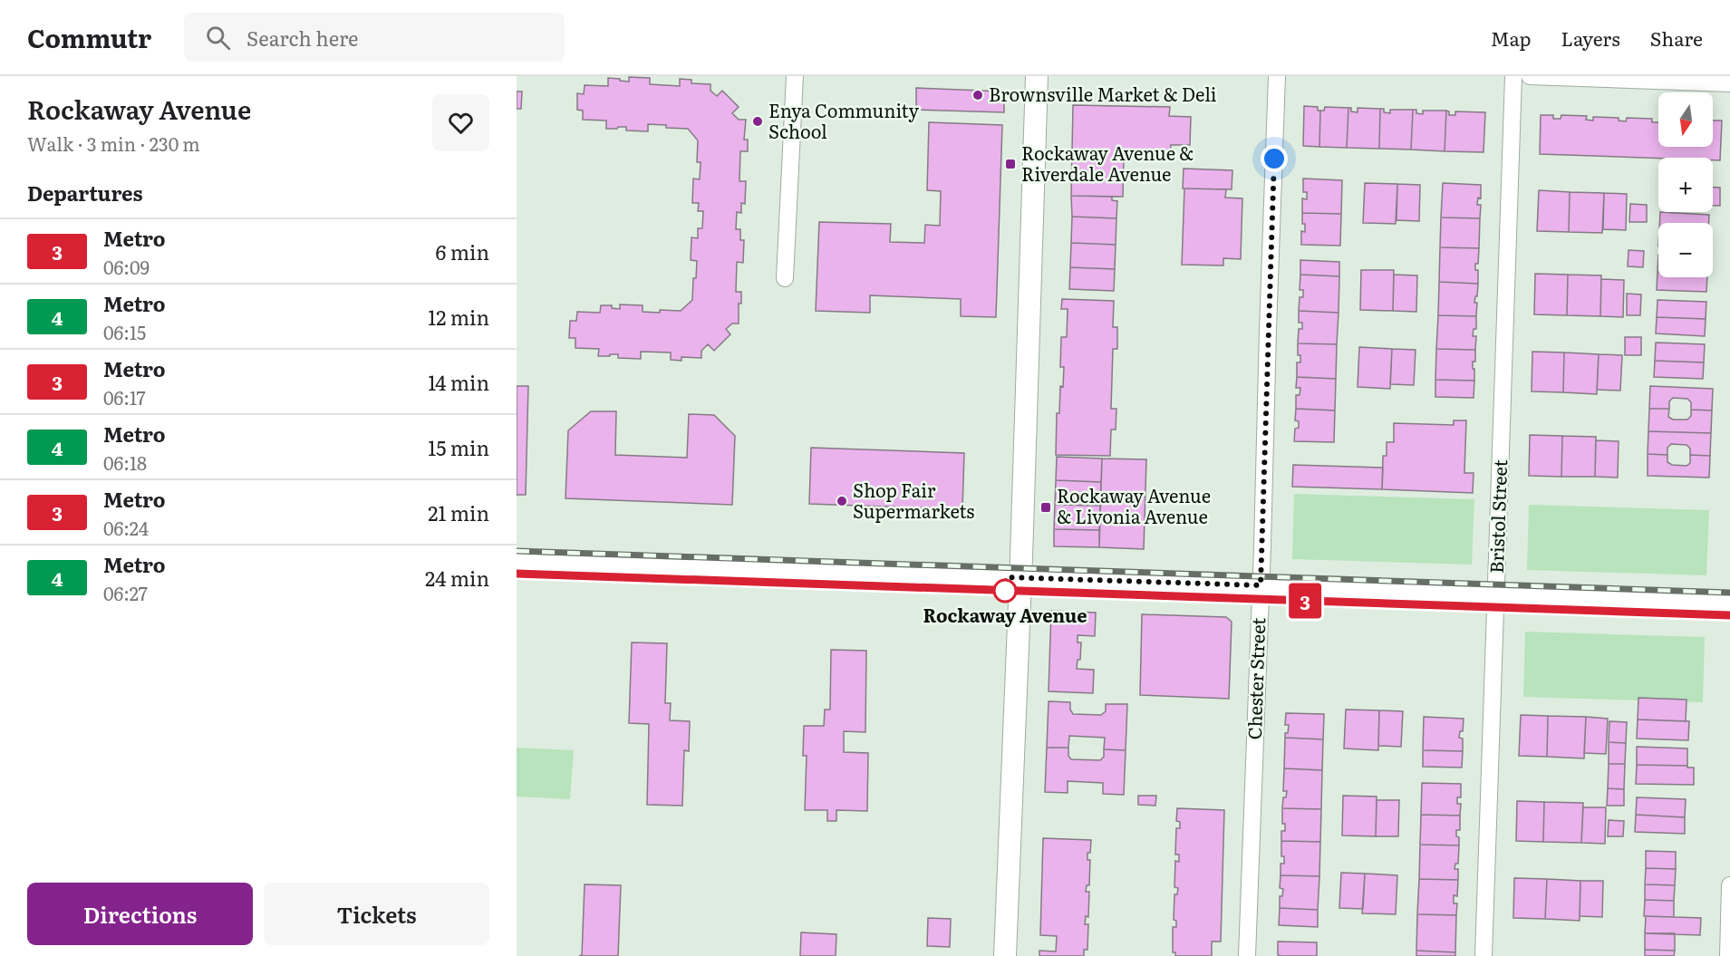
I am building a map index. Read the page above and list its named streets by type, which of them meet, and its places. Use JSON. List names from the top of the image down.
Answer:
{
  "streets": {
    "street": ["Bristol Street", "Chester Street"]
  },
  "places": {
    "other": [
      "Brownsville Market & Deli",
      "Enya Community School",
      "Shop Fair Supermarkets",
      "Rockaway Avenue"
    ],
    "transit": ["Rockaway Avenue & Riverdale Avenue", "Rockaway Avenue & Livonia Avenue"]
  },
  "lines": ["metro line 3"],
  "north": "bottom",
  "page": {
    "header": "Commutr",
    "search": "Search here",
    "nav": ["Map", "Layers", "Share"],
    "heading": [
      ["Rockaway Avenue", "Walk · 3 min · 230 m"],
      "Departures"
    ],
    "on_map": "3",
    "map_buttons": ["+", "−"],
    "list": [
      {
        "mark": "3",
        "name": "Metro",
        "note": "06:09",
        "value": "6 min"
      },
      {
        "mark": "4",
        "name": "Metro",
        "note": "06:15",
        "value": "12 min"
      },
      {
        "mark": "3",
        "name": "Metro",
        "note": "06:17",
        "value": "14 min"
      },
      {
        "mark": "4",
        "name": "Metro",
        "note": "06:18",
        "value": "15 min"
      },
      {
        "mark": "3",
        "name": "Metro",
        "note": "06:24",
        "value": "21 min"
      },
      {
        "mark": "4",
        "name": "Metro",
        "note": "06:27",
        "value": "24 min"
      }
    ],
    "buttons": ["Directions", "Tickets"]
  }
}
